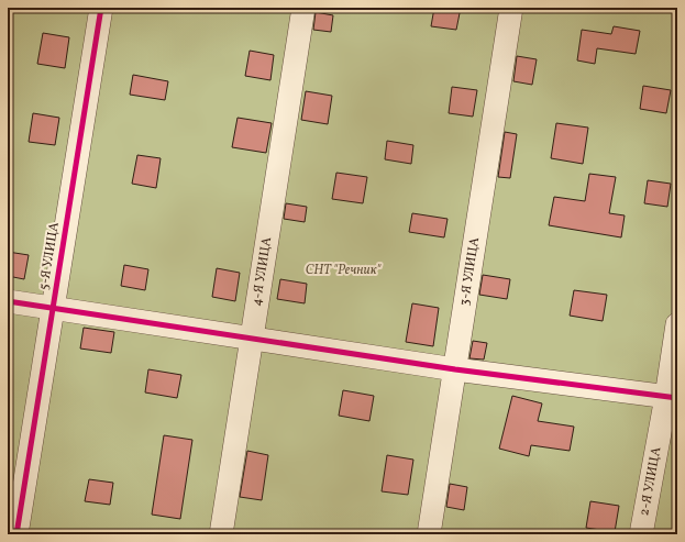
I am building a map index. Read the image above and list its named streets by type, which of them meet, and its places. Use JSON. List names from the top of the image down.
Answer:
{
  "streets": {
    "street": [
      "5-Я УЛИЦА",
      "4-Я УЛИЦА",
      "3-Я УЛИЦА",
      "2-Я УЛИЦА"
    ]
  },
  "parks": ["СНТ \"Речник\""]
}
